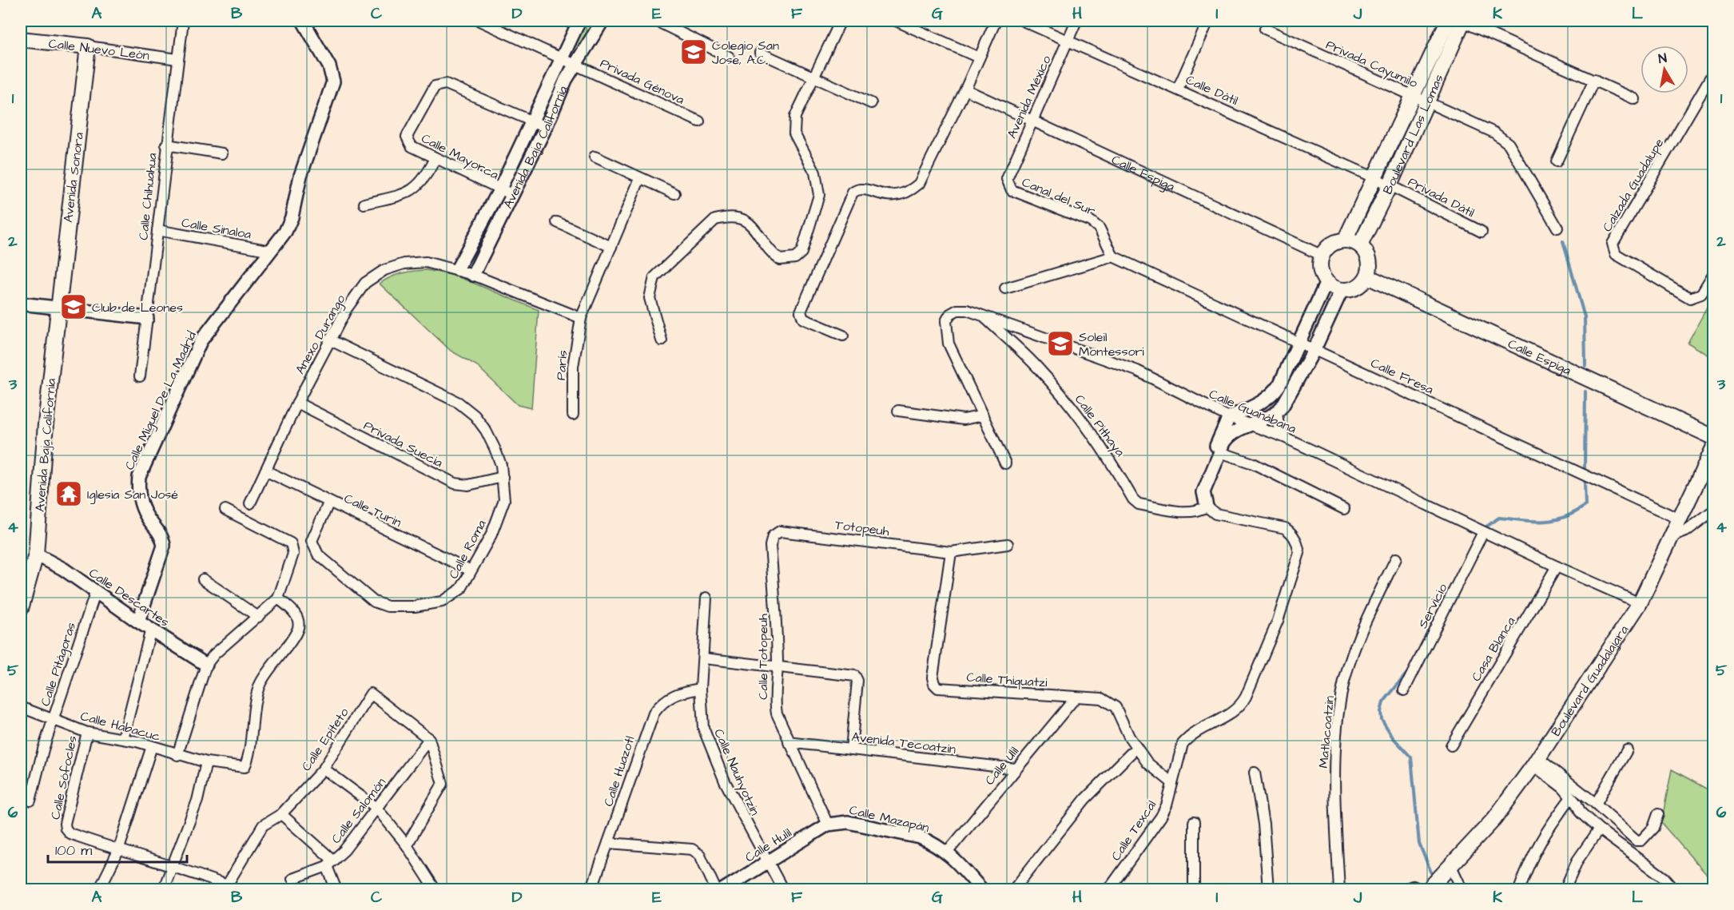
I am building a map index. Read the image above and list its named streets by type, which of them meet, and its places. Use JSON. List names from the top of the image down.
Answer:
{
  "streets": {
    "main road": [
      "Calle Nuevo León",
      "Boulevard Las Lomas",
      "Avenida Baja California",
      "Calle Espiga",
      "Avenida Sonora",
      "Boulevard Guadalajara"
    ],
    "street": [
      "Privada Cayumilo",
      "Privada Génova",
      "Calle Dátil",
      "Avenida México",
      "Calle Mayorca",
      "Calzada Guadalupe",
      "Canal del Sur",
      "Calle Chihuahua",
      "Privada Dátil",
      "Calle Sinaloa",
      "Anexo Durango",
      "París",
      "Calle Fresa",
      "Calle Miguel De La Madrid",
      "Calle Guanábana",
      "Calle Pithaya",
      "Privada Suecia",
      "Calle Turin",
      "Totopeuh",
      "Calle Roma",
      "Calle Descartes",
      "Servicio",
      "Casa Blanca",
      "Calle Totopeuh",
      "Calle Pitágoras",
      "Calle Thiquatzi",
      "Calle Habacuc",
      "Matlacoatzin",
      "Calle Epíteto",
      "Avenida Tecoatzin",
      "Calle Ulil",
      "Calle Huazotl",
      "Calle Nauhyotzin",
      "Calle Sófocles",
      "Calle Salomón",
      "Calle Mazapán",
      "Calle Texcal",
      "Calle Hulil"
    ]
  },
  "crossings": [
    ["Calle Nuevo León", "Avenida Sonora"],
    ["Calle Nuevo León", "Calle Chihuahua"],
    ["Privada Cayumilo", "Boulevard Las Lomas"],
    ["Privada Génova", "Avenida Baja California"],
    ["Calle Dátil", "Avenida México"],
    ["Calle Dátil", "Boulevard Las Lomas"],
    ["Calle Dátil", "Privada Dátil"],
    ["Avenida México", "Calle Espiga"],
    ["Avenida México", "Canal del Sur"],
    ["Boulevard Las Lomas", "Calle Espiga"],
    ["Boulevard Las Lomas", "Privada Dátil"],
    ["Avenida Baja California", "Calle Mayorca"],
    ["Avenida Baja California", "Avenida Sonora"],
    ["Avenida Baja California", "Anexo Durango"],
    ["Avenida Baja California", "Calle Descartes"],
    ["Canal del Sur", "Calle Fresa"],
    ["Calle Chihuahua", "Calle Sinaloa"],
    ["Calle Sinaloa", "Calle Miguel De La Madrid"],
    ["Anexo Durango", "París"],
    ["Anexo Durango", "Privada Suecia"],
    ["Anexo Durango", "Calle Turin"],
    ["Anexo Durango", "Calle Roma"],
    ["Calle Fresa", "Boulevard Guadalajara"],
    ["Calle Miguel De La Madrid", "Calle Descartes"],
    ["Calle Guanábana", "Calle Pithaya"],
    ["Calle Guanábana", "Servicio"],
    ["Calle Guanábana", "Casa Blanca"],
    ["Calle Guanábana", "Boulevard Guadalajara"],
    ["Calle Pithaya", "Calle Texcal"],
    ["Privada Suecia", "Calle Roma"],
    ["Calle Turin", "Calle Roma"],
    ["Totopeuh", "Calle Totopeuh"],
    ["Totopeuh", "Calle Thiquatzi"],
    ["Calle Descartes", "Calle Pitágoras"],
    ["Calle Totopeuh", "Avenida Tecoatzin"],
    ["Calle Totopeuh", "Calle Mazapán"],
    ["Calle Totopeuh", "Calle Hulil"],
    ["Calle Pitágoras", "Calle Habacuc"],
    ["Calle Thiquatzi", "Calle Ulil"],
    ["Calle Thiquatzi", "Calle Texcal"],
    ["Calle Habacuc", "Calle Sófocles"],
    ["Calle Epíteto", "Calle Salomón"],
    ["Avenida Tecoatzin", "Calle Ulil"],
    ["Calle Ulil", "Calle Mazapán"],
    ["Calle Huazotl", "Calle Nauhyotzin"],
    ["Calle Nauhyotzin", "Calle Hulil"],
    ["Calle Mazapán", "Calle Hulil"]
  ],
  "places": {
    "school or university": ["Colegio San Jose, A.C.", "Club de Leones", "Soleil Montessori"],
    "temple": ["Iglesia San José"]
  },
  "scale_bar": "100 m",
  "north": "top",
  "grid": {
    "columns": [
      "A",
      "B",
      "C",
      "D",
      "E",
      "F",
      "G",
      "H",
      "I",
      "J",
      "K",
      "L"
    ],
    "rows": [
      "1",
      "2",
      "3",
      "4",
      "5",
      "6"
    ]
  }
}
